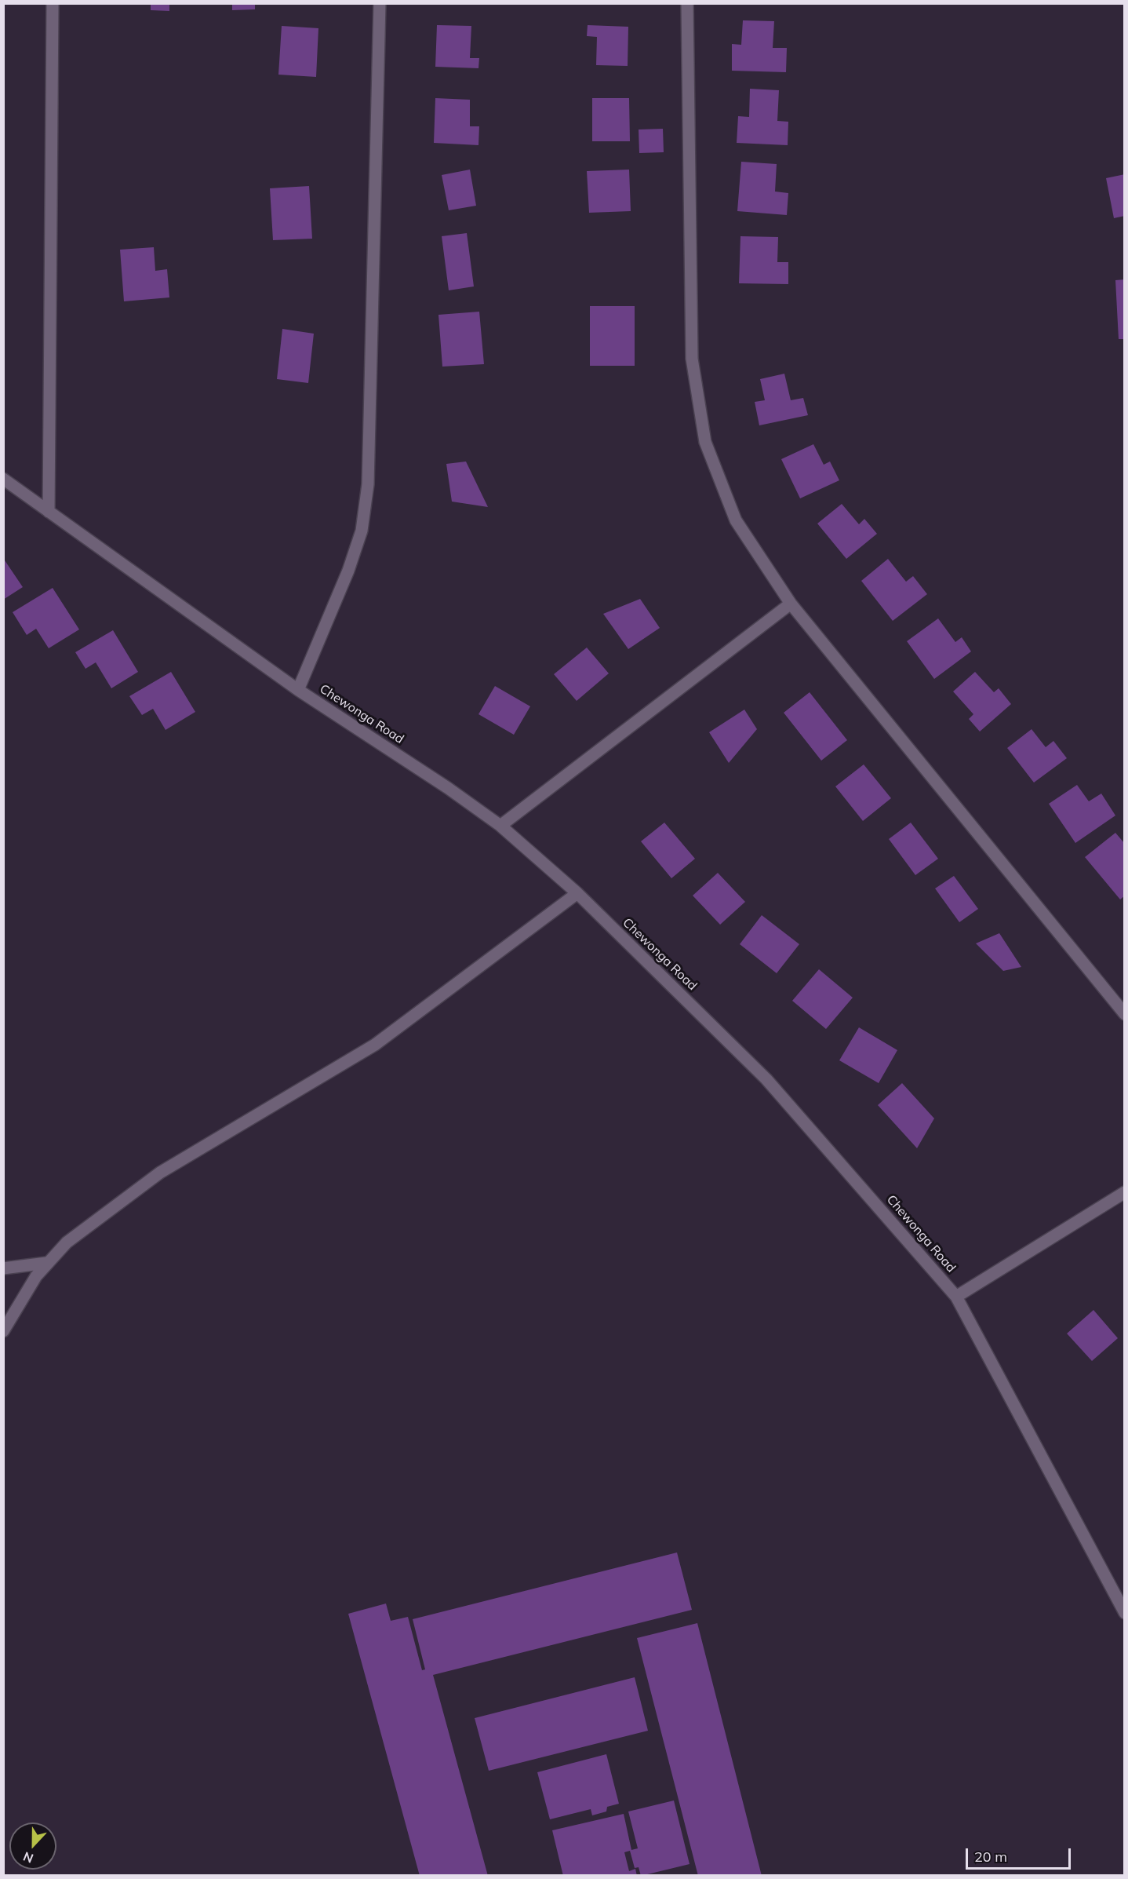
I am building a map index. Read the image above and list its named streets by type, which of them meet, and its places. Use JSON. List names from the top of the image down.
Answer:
{
  "streets": {
    "street": ["Chewonga Road"]
  },
  "scale_bar": "20 m",
  "north": "bottom"
}
